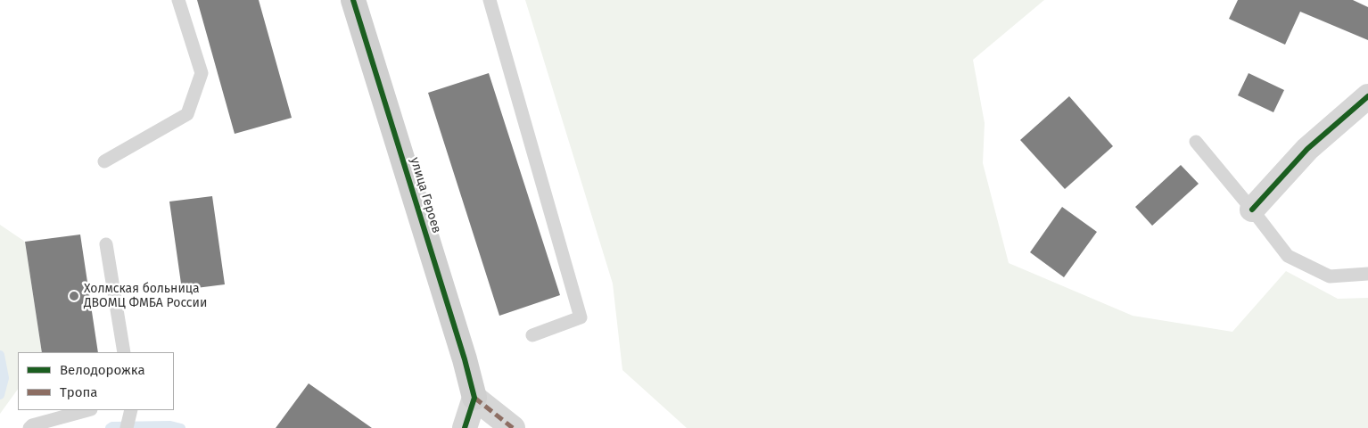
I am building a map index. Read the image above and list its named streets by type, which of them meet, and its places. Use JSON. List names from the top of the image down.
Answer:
{
  "streets": {
    "street": ["улица Героев"]
  },
  "places": ["Холмская больница ДВОМЦ ФМБА России"],
  "legend": ["Велодорожка", "Тропа"]
}
